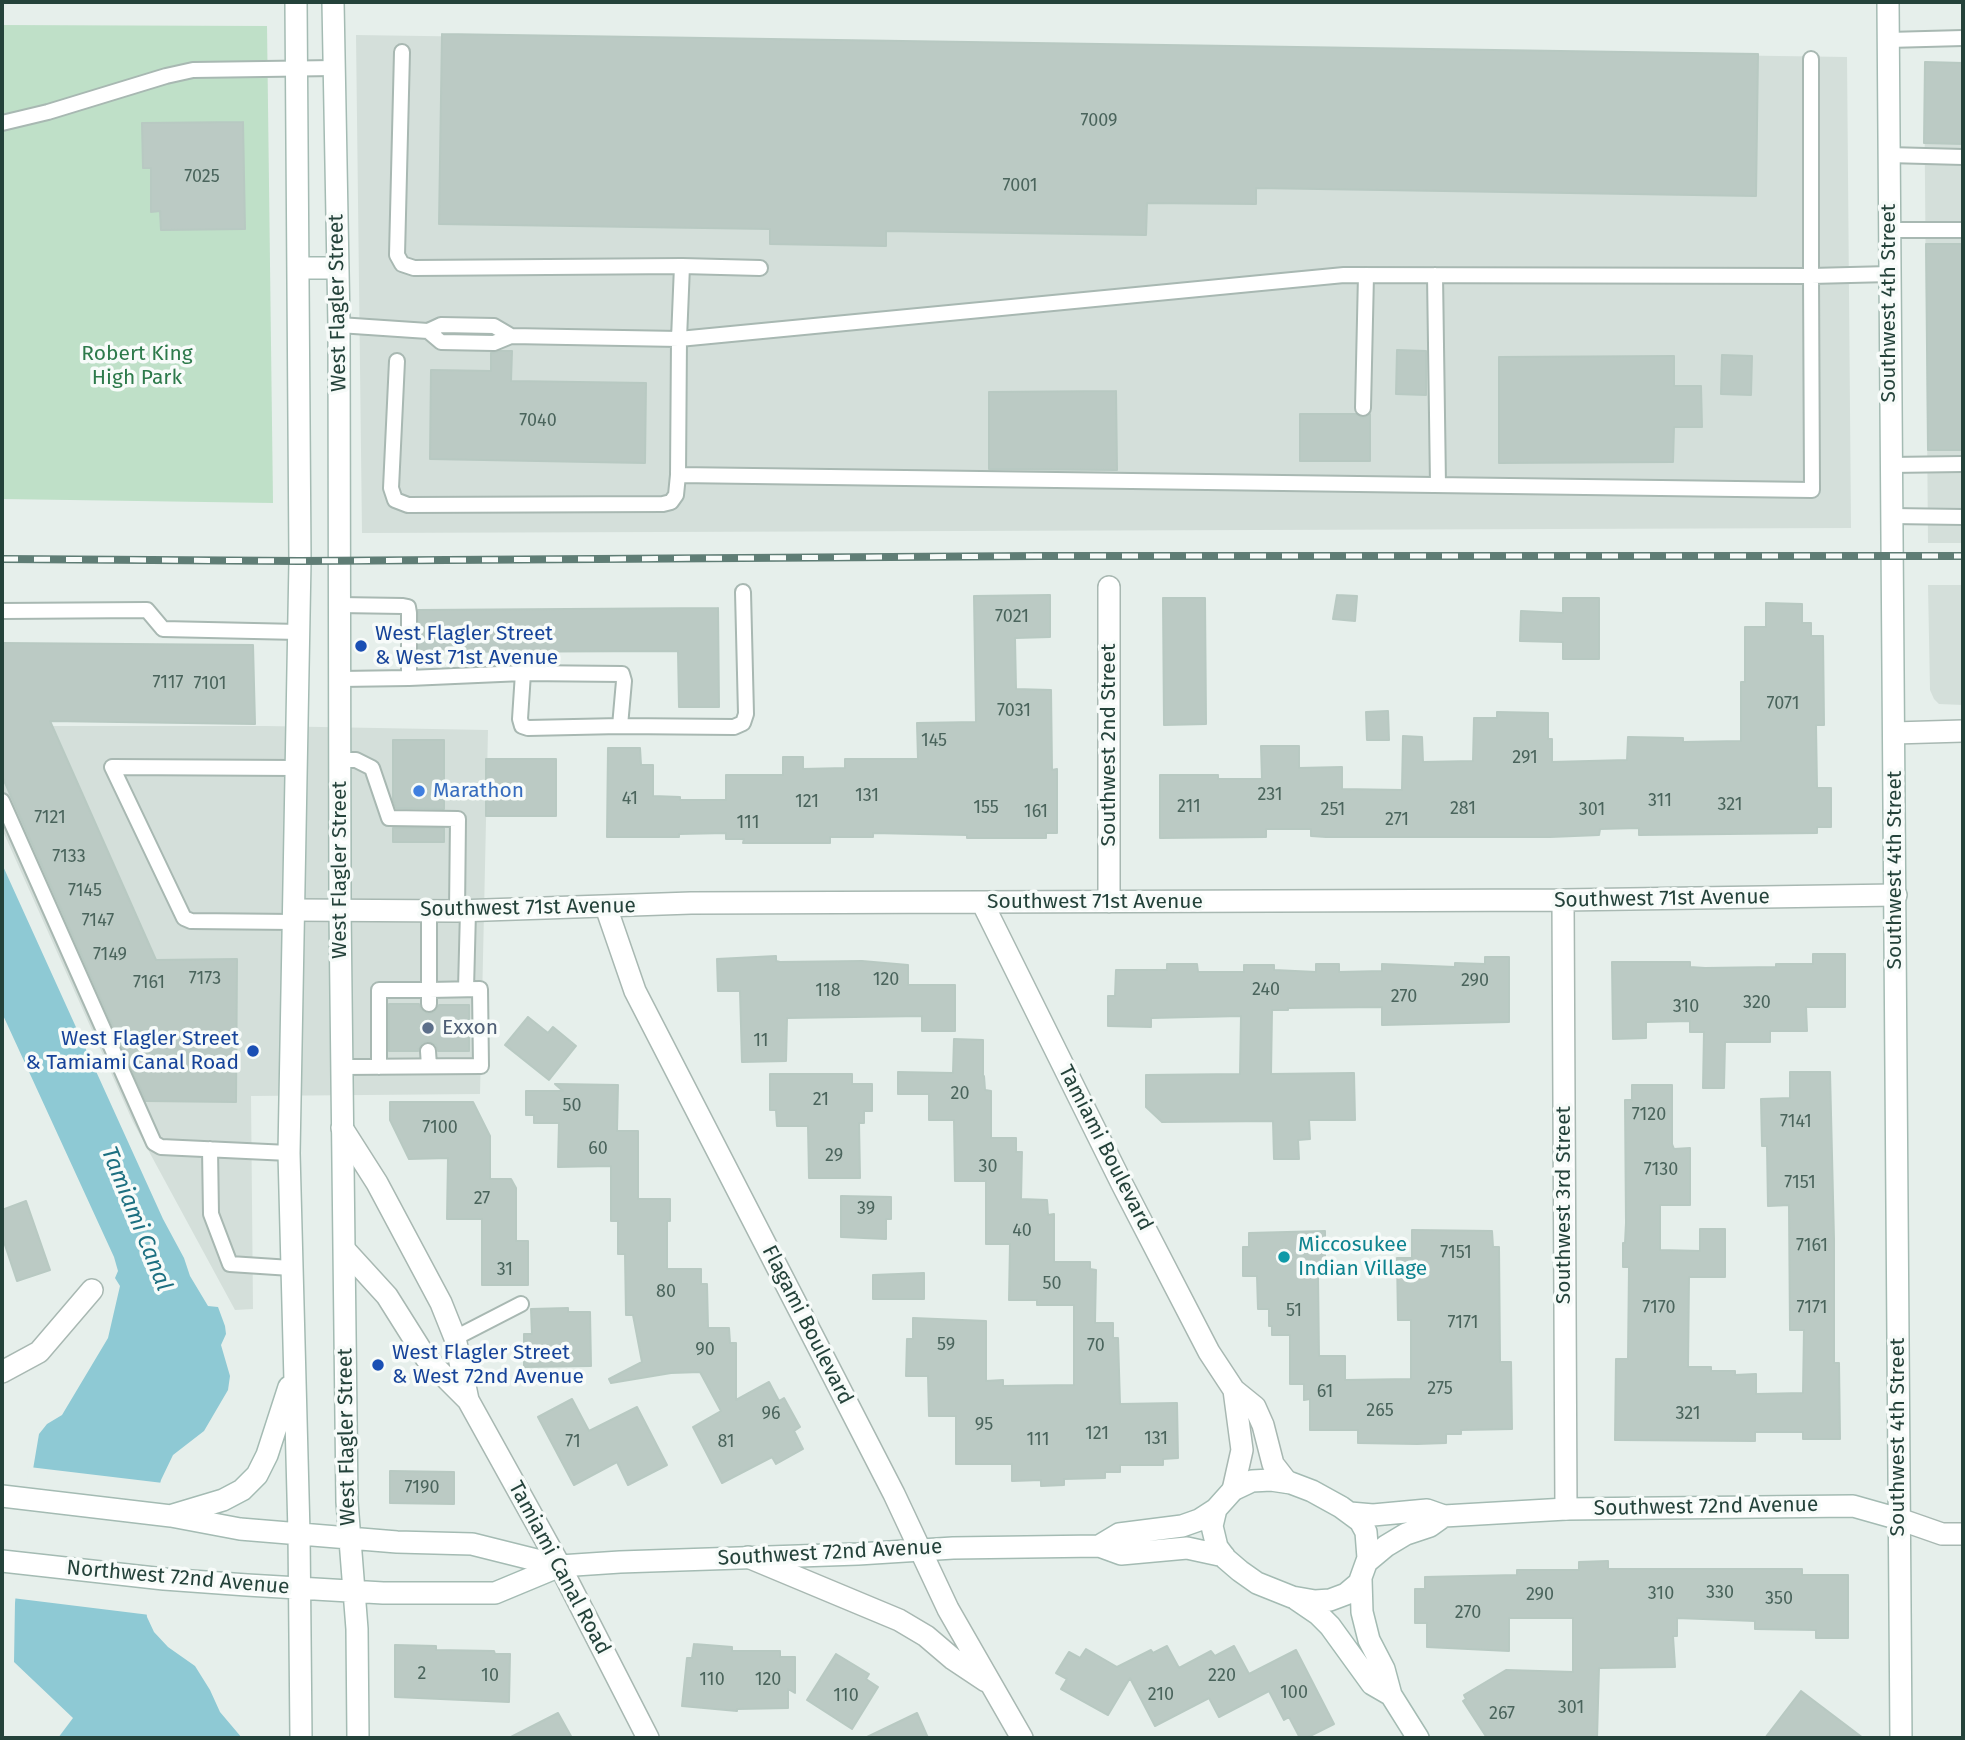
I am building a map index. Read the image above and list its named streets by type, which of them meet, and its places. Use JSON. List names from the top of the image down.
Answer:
{
  "streets": {
    "street": [
      "West Flagler Street",
      "Southwest 4th Street",
      "Southwest 2nd Street",
      "Southwest 71st Avenue",
      "Tamiami Boulevard",
      "Southwest 3rd Street",
      "Flagami Boulevard",
      "Southwest 72nd Avenue",
      "Tamiami Canal Road",
      "Northwest 72nd Avenue"
    ]
  },
  "crossings": [
    ["West Flagler Street", "Southwest 71st Avenue"],
    ["West Flagler Street", "Southwest 72nd Avenue"],
    ["West Flagler Street", "Tamiami Canal Road"],
    ["West Flagler Street", "Northwest 72nd Avenue"],
    ["Southwest 4th Street", "Southwest 71st Avenue"],
    ["Southwest 4th Street", "Southwest 72nd Avenue"],
    ["Southwest 2nd Street", "Southwest 71st Avenue"],
    ["Southwest 71st Avenue", "Tamiami Boulevard"],
    ["Southwest 71st Avenue", "Southwest 3rd Street"],
    ["Southwest 71st Avenue", "Flagami Boulevard"],
    ["Tamiami Boulevard", "Southwest 72nd Avenue"],
    ["Southwest 3rd Street", "Southwest 72nd Avenue"],
    ["Flagami Boulevard", "Southwest 72nd Avenue"],
    ["Southwest 72nd Avenue", "Tamiami Canal Road"],
    ["Southwest 72nd Avenue", "Northwest 72nd Avenue"]
  ],
  "water": ["Tamiami Canal"],
  "parks": ["Robert King High Park"],
  "places": [
    "West Flagler Street & West 71st Avenue",
    "Marathon",
    "Exxon",
    "West Flagler Street & Tamiami Canal Road",
    "Miccosukee Indian Village",
    "West Flagler Street & West 72nd Avenue"
  ],
  "house_numbers": [
    "7009",
    "7025",
    "7001",
    "7040",
    "7021",
    "7117",
    "7101",
    "7071",
    "7031",
    "145",
    "291",
    "231",
    "131",
    "41",
    "311",
    "121",
    "321",
    "211",
    "155",
    "281",
    "251",
    "301",
    "161",
    "7121",
    "271",
    "111",
    "7133",
    "7145",
    "7147",
    "7149",
    "7173",
    "120",
    "290",
    "7161",
    "240",
    "118",
    "270",
    "320",
    "310",
    "11",
    "20",
    "21",
    "50",
    "7120",
    "7141",
    "7100",
    "60",
    "29",
    "30",
    "7130",
    "7151",
    "27",
    "39",
    "40",
    "7161",
    "7151",
    "31",
    "50",
    "80",
    "7170",
    "7171",
    "51",
    "7171",
    "59",
    "70",
    "90",
    "275",
    "61",
    "265",
    "96",
    "321",
    "95",
    "121",
    "131",
    "111",
    "71",
    "81",
    "7190",
    "330",
    "310",
    "290",
    "350",
    "270",
    "2",
    "10",
    "220",
    "110",
    "120",
    "100",
    "210",
    "110",
    "301",
    "267"
  ]
}
